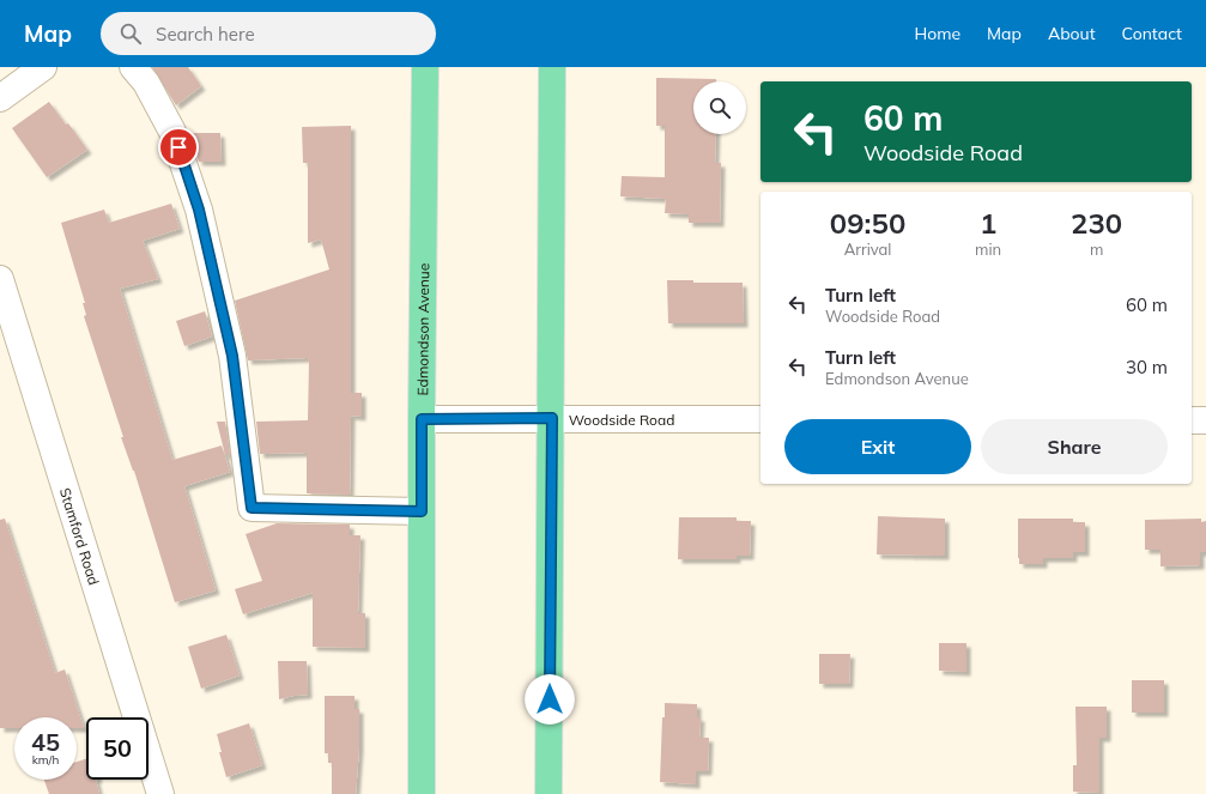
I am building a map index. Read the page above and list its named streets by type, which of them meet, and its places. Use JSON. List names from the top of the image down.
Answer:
{
  "streets": {
    "main road": ["Edmondson Avenue"],
    "street": ["Woodside Road", "Stamford Road"]
  },
  "crossings": [
    ["Edmondson Avenue", "Woodside Road"]
  ],
  "page": {
    "header": "Map",
    "search": "Search here",
    "nav": [
      "Home",
      "Map",
      "About",
      "Contact"
    ],
    "turn": ["60 m", "Woodside Road"],
    "eta": [
      "09:50",
      "Arrival",
      "1",
      "min",
      "230",
      "m"
    ],
    "list": [
      {
        "name": "Turn left",
        "note": "Woodside Road",
        "value": "60 m"
      },
      {
        "name": "Turn left",
        "note": "Edmondson Avenue",
        "value": "30 m"
      }
    ],
    "buttons": ["Exit", "Share"],
    "speed": "45 km/h",
    "limit": "50"
  }
}
